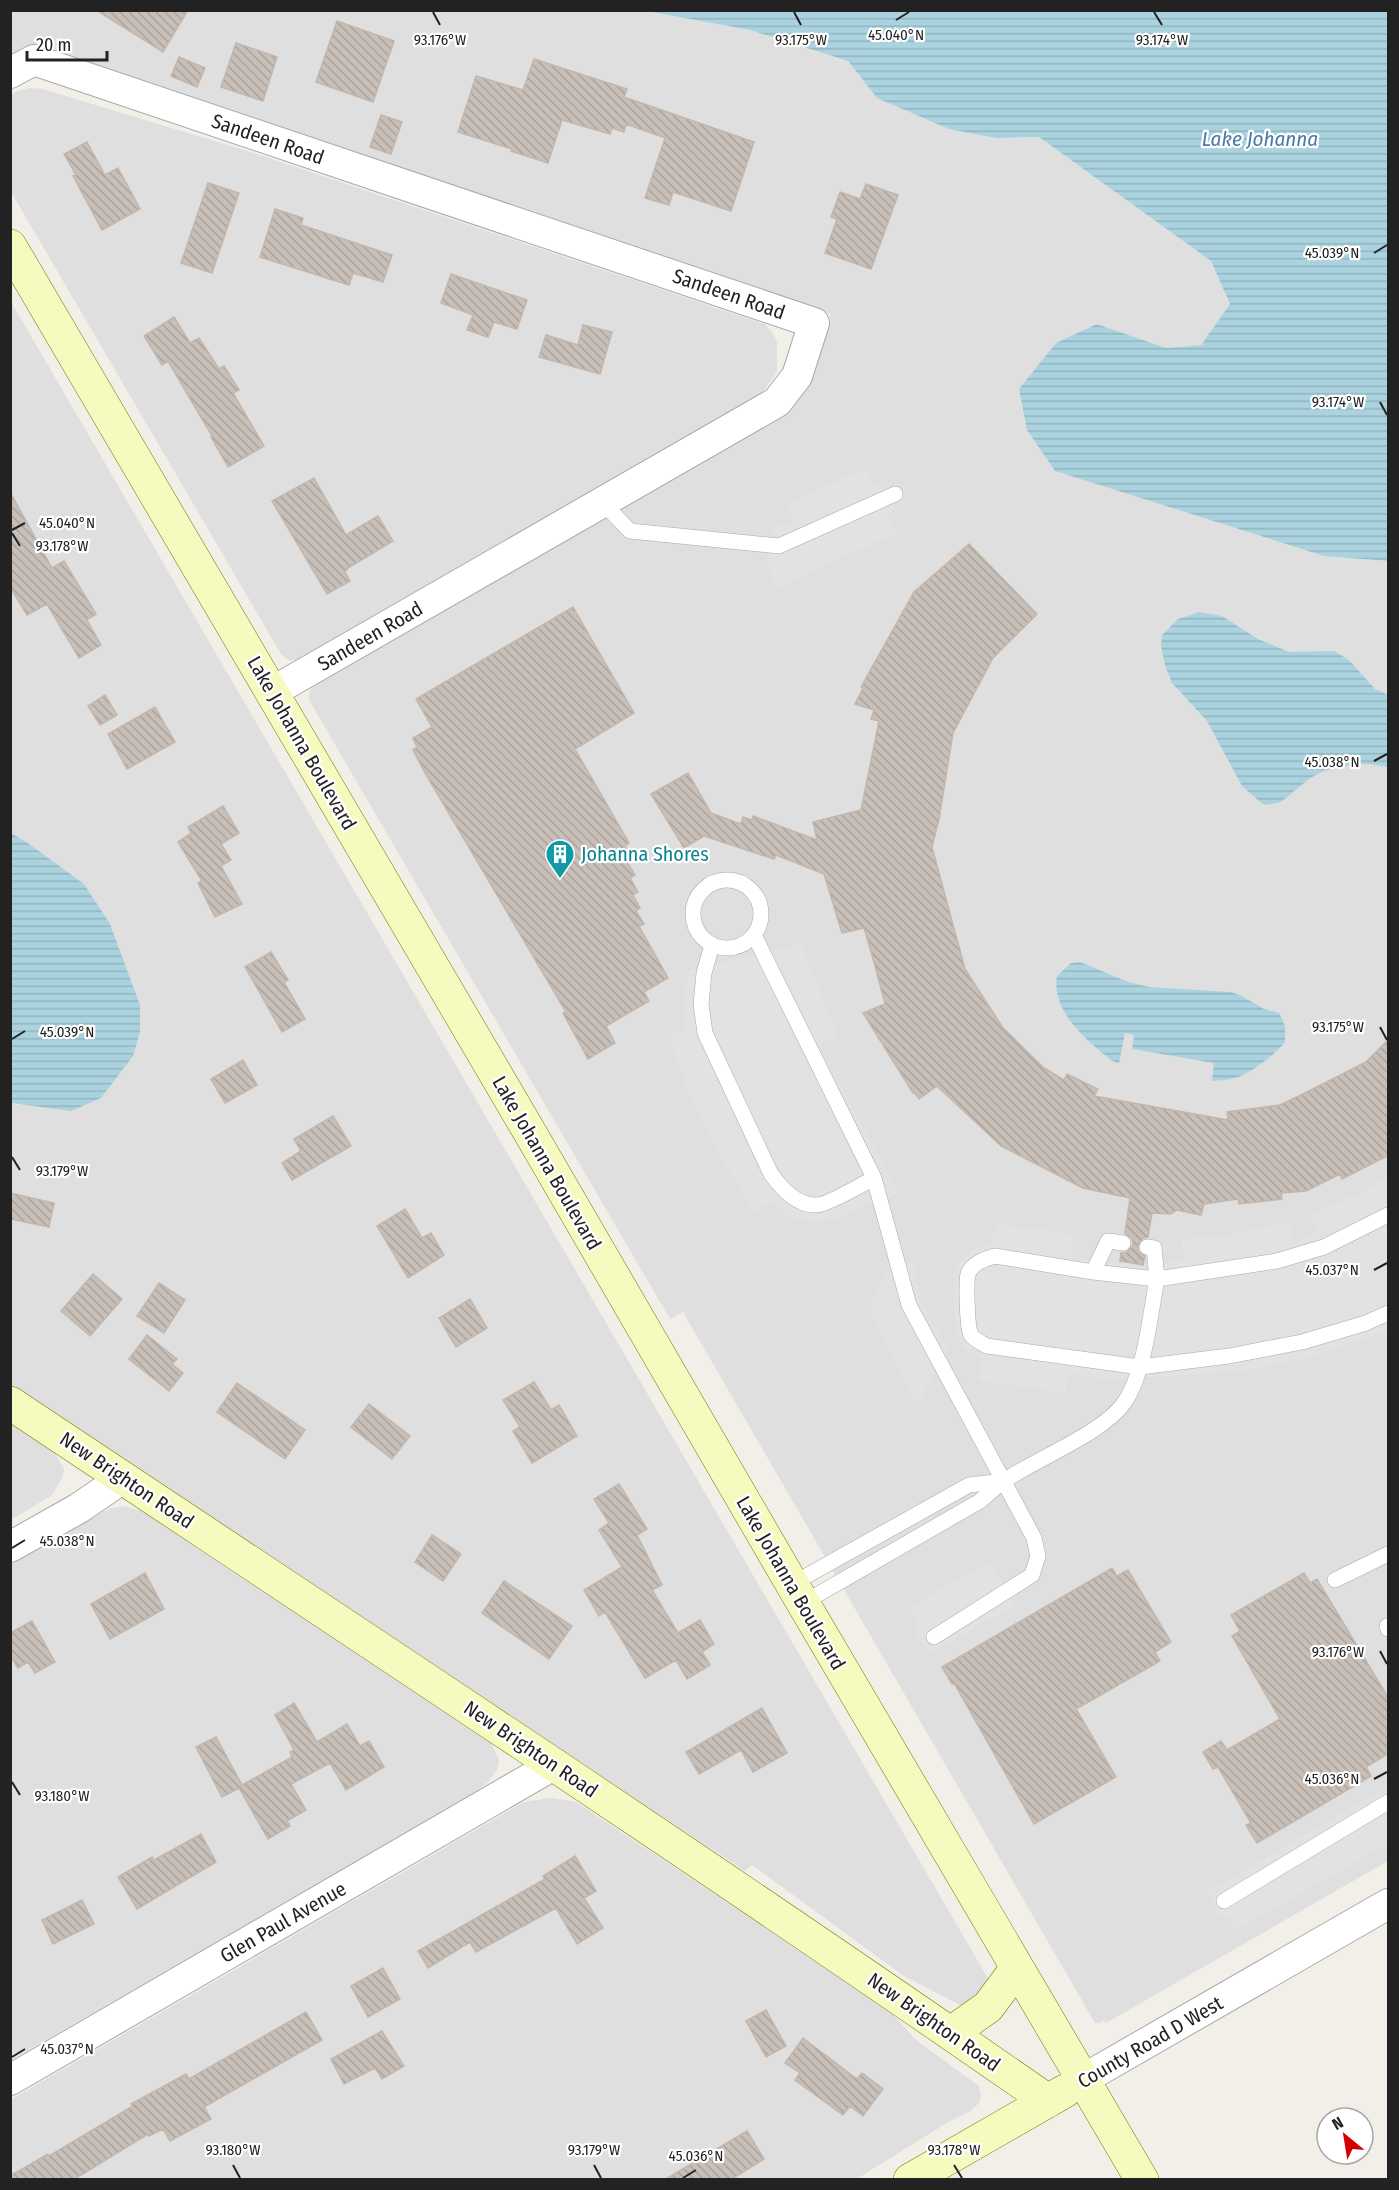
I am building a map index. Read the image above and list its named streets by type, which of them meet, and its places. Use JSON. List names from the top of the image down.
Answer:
{
  "streets": {
    "street": [
      "Sandeen Road",
      "Lake Johanna Boulevard",
      "New Brighton Road",
      "Glen Paul Avenue",
      "County Road D West"
    ]
  },
  "crossings": [
    ["Sandeen Road", "Lake Johanna Boulevard"],
    ["Lake Johanna Boulevard", "County Road D West"],
    ["New Brighton Road", "Glen Paul Avenue"],
    ["New Brighton Road", "County Road D West"]
  ],
  "water": ["Lake Johanna"],
  "places": {
    "building": ["Johanna Shores"]
  },
  "scale_bar": "20 m",
  "north": "top left",
  "coordinates": [
    "45.040°N",
    "93.176°W",
    "93.175°W",
    "93.174°W",
    "45.039°N",
    "93.178°W",
    "45.038°N",
    "93.179°W",
    "45.037°N",
    "45.036°N",
    "93.180°W"
  ]
}
